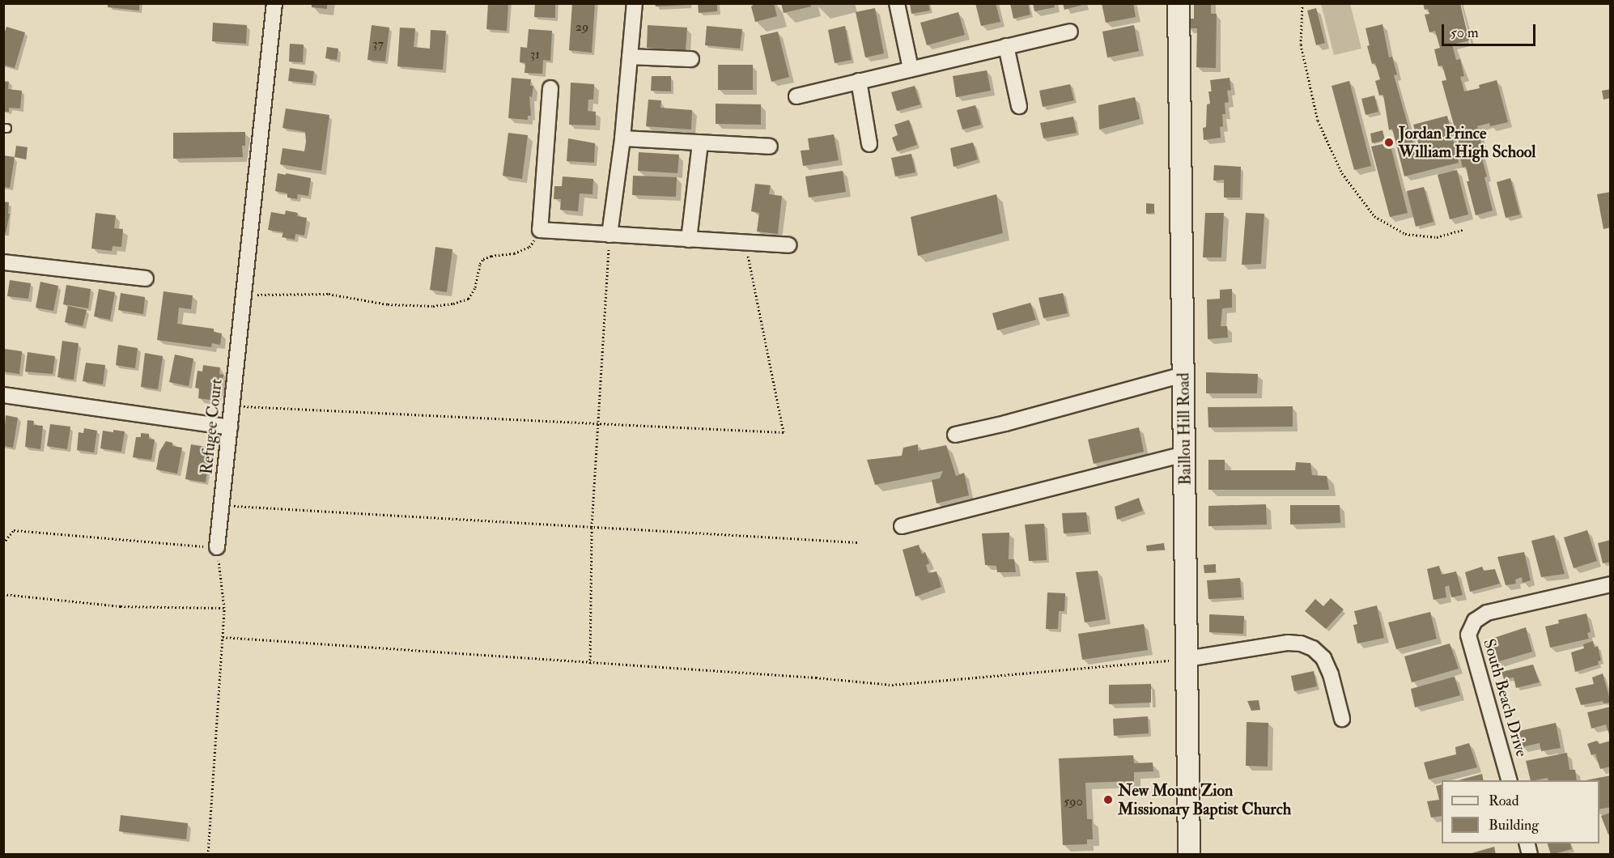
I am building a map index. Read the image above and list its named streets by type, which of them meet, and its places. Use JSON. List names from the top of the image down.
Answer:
{
  "streets": {
    "main road": ["Baillou Hill Road"],
    "street": ["Refugee Court", "South Beach Drive"]
  },
  "places": ["Jordan Prince William High School", "New Mount Zion Missionary Baptist Church"],
  "house_numbers": [
    "29",
    "37",
    "31",
    "590"
  ],
  "legend": ["Road", "Building"],
  "scale_bar": "50 m"
}
